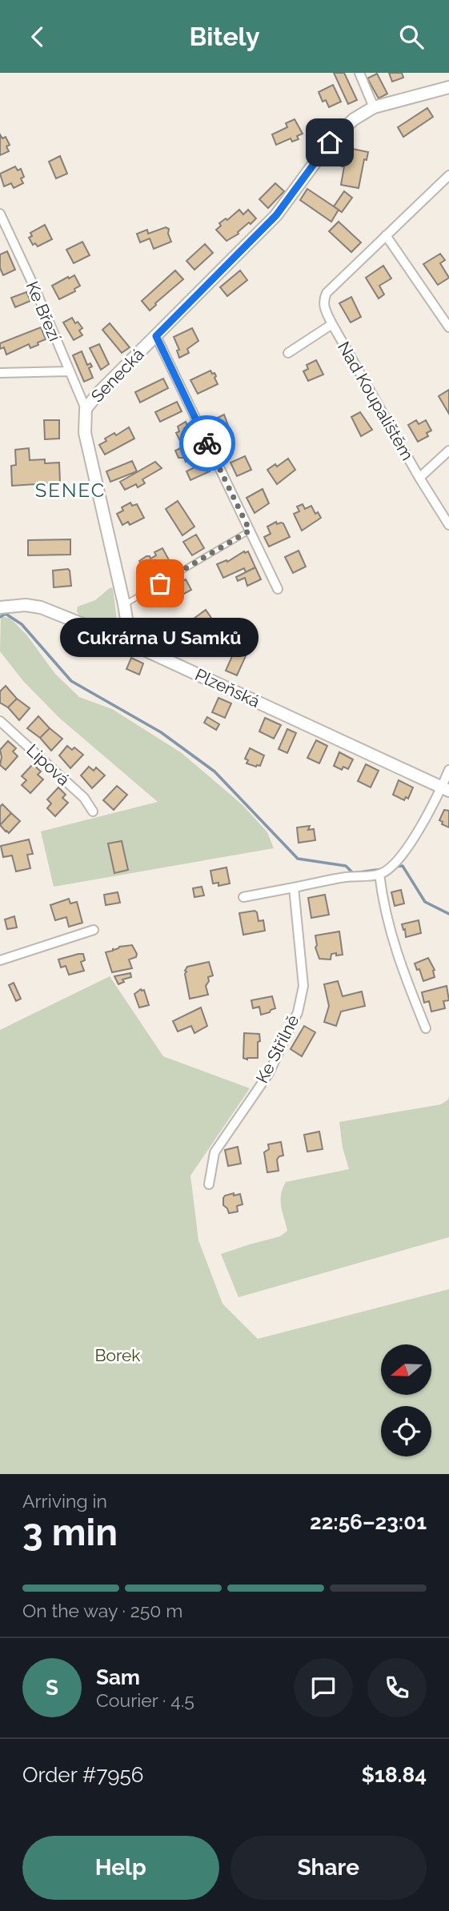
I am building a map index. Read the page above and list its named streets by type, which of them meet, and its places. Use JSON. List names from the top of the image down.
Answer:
{
  "streets": {
    "street": [
      "Ke Březí",
      "Senecká",
      "Nad Koupalištěm",
      "Plzeňská",
      "Lipová",
      "Ke Střílně"
    ]
  },
  "crossings": [
    ["Ke Březí", "Senecká"]
  ],
  "districts": ["SENEC"],
  "parks": ["Borek"],
  "places": ["Cukrárna U Samků"],
  "north": "left",
  "page": {
    "header": "Bitely",
    "bubble": "Cukrárna U Samků",
    "heading": ["3 min", "Arriving in", "22:56–23:01"],
    "panel": [
      "Sam",
      "Courier · 4.5",
      "Order #7956",
      "$18.84"
    ],
    "bar": "On the way · 250 m",
    "round": "S",
    "buttons": ["Help", "Share"]
  }
}
